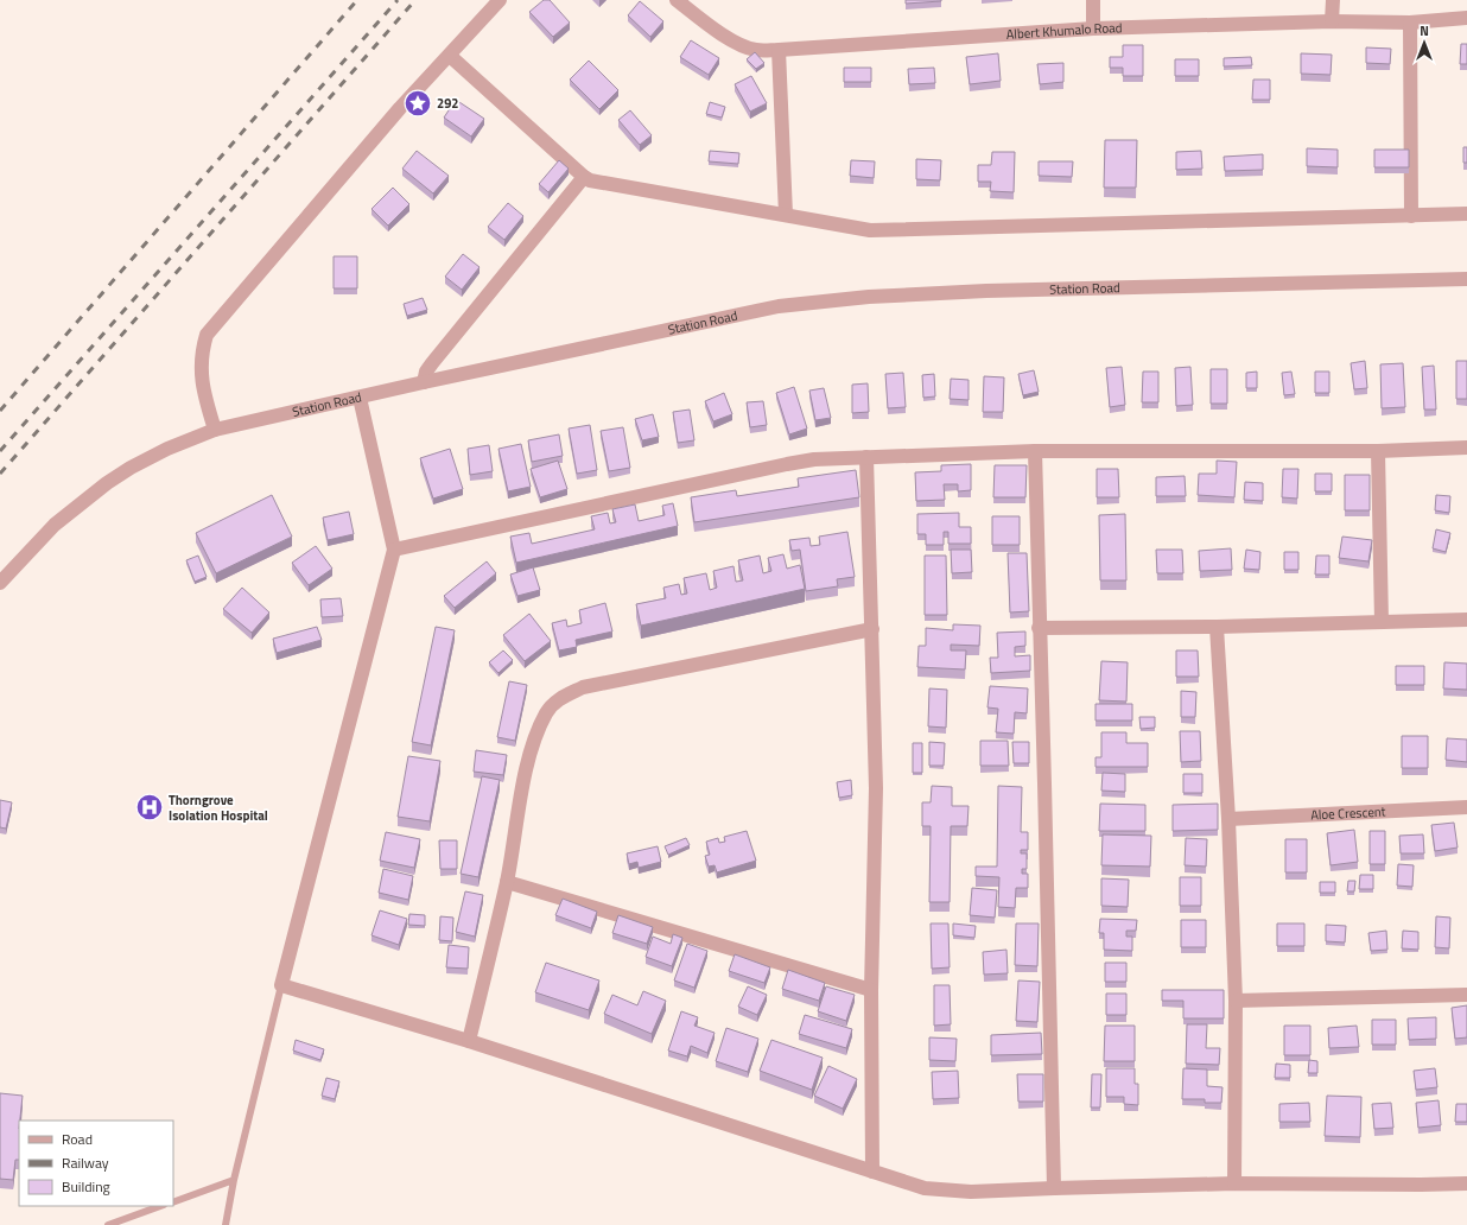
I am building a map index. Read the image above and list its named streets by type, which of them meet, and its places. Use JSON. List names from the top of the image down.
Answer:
{
  "streets": {
    "street": ["Albert Khumalo Road", "Station Road", "Aloe Crescent"]
  },
  "places": {
    "place": ["292"],
    "hospital": ["Thorngrove Isolation Hospital"]
  },
  "legend": ["Road", "Railway", "Building"],
  "north": "top"
}
